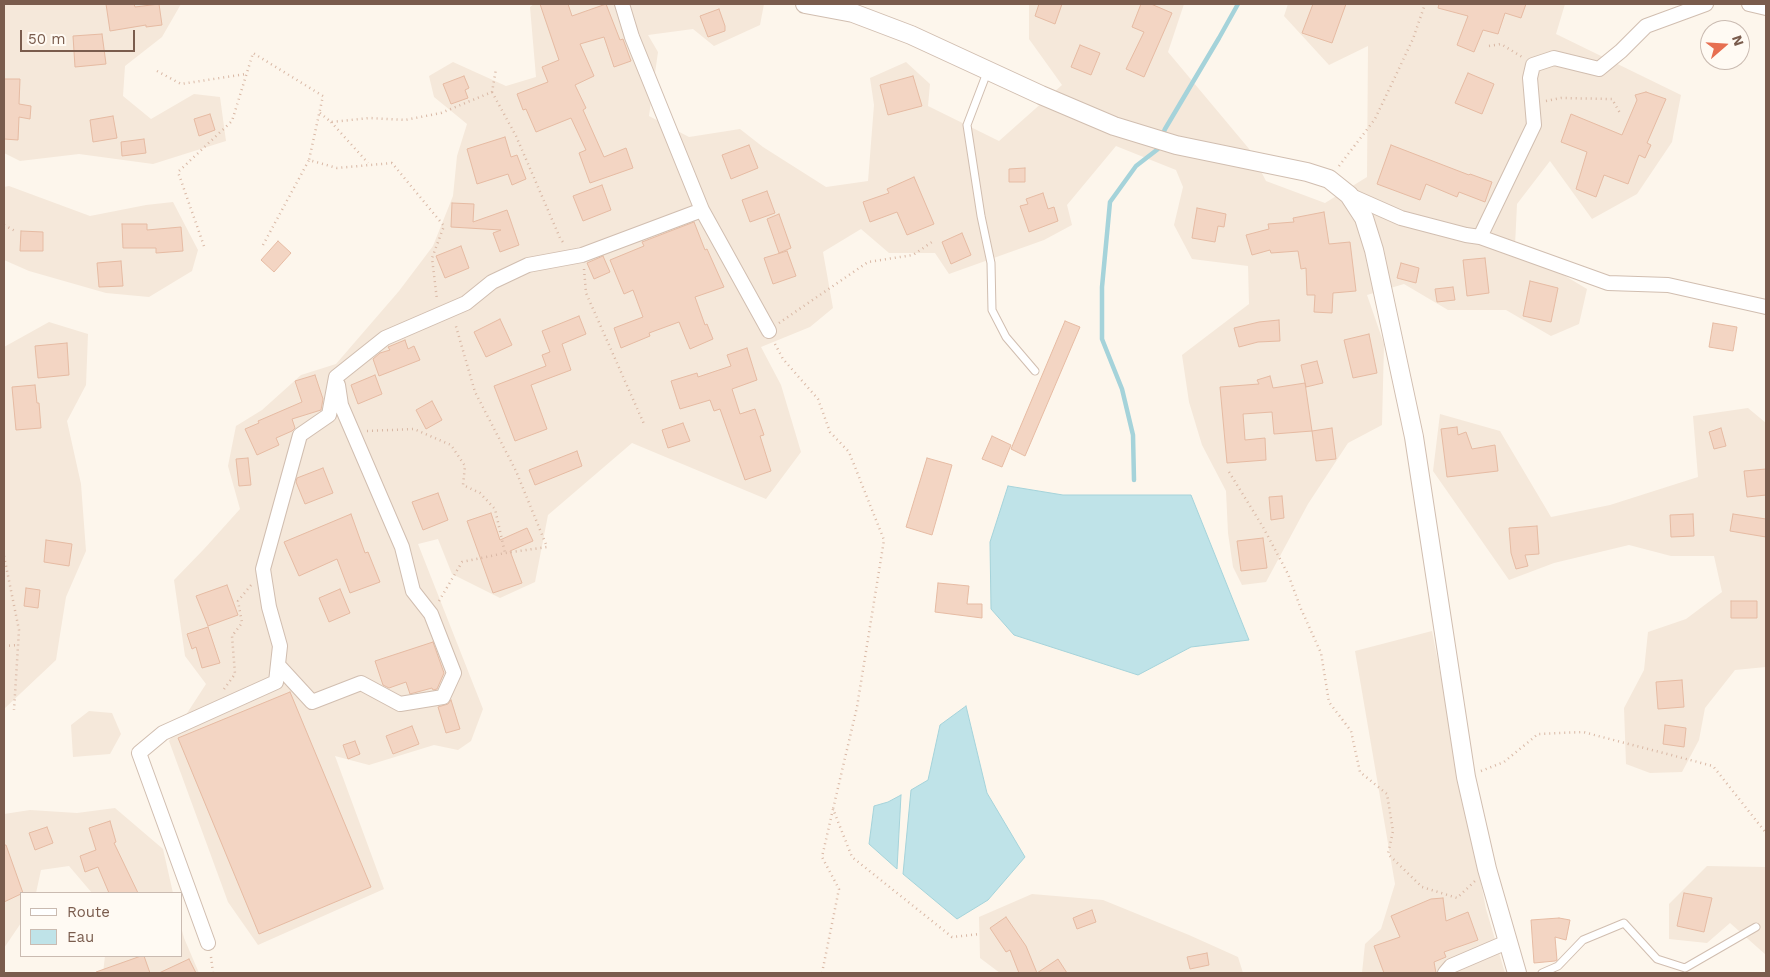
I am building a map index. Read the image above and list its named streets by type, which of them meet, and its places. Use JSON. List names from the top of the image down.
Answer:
{
  "legend": ["Route", "Eau"],
  "scale_bar": "50 m",
  "north": "right"
}
